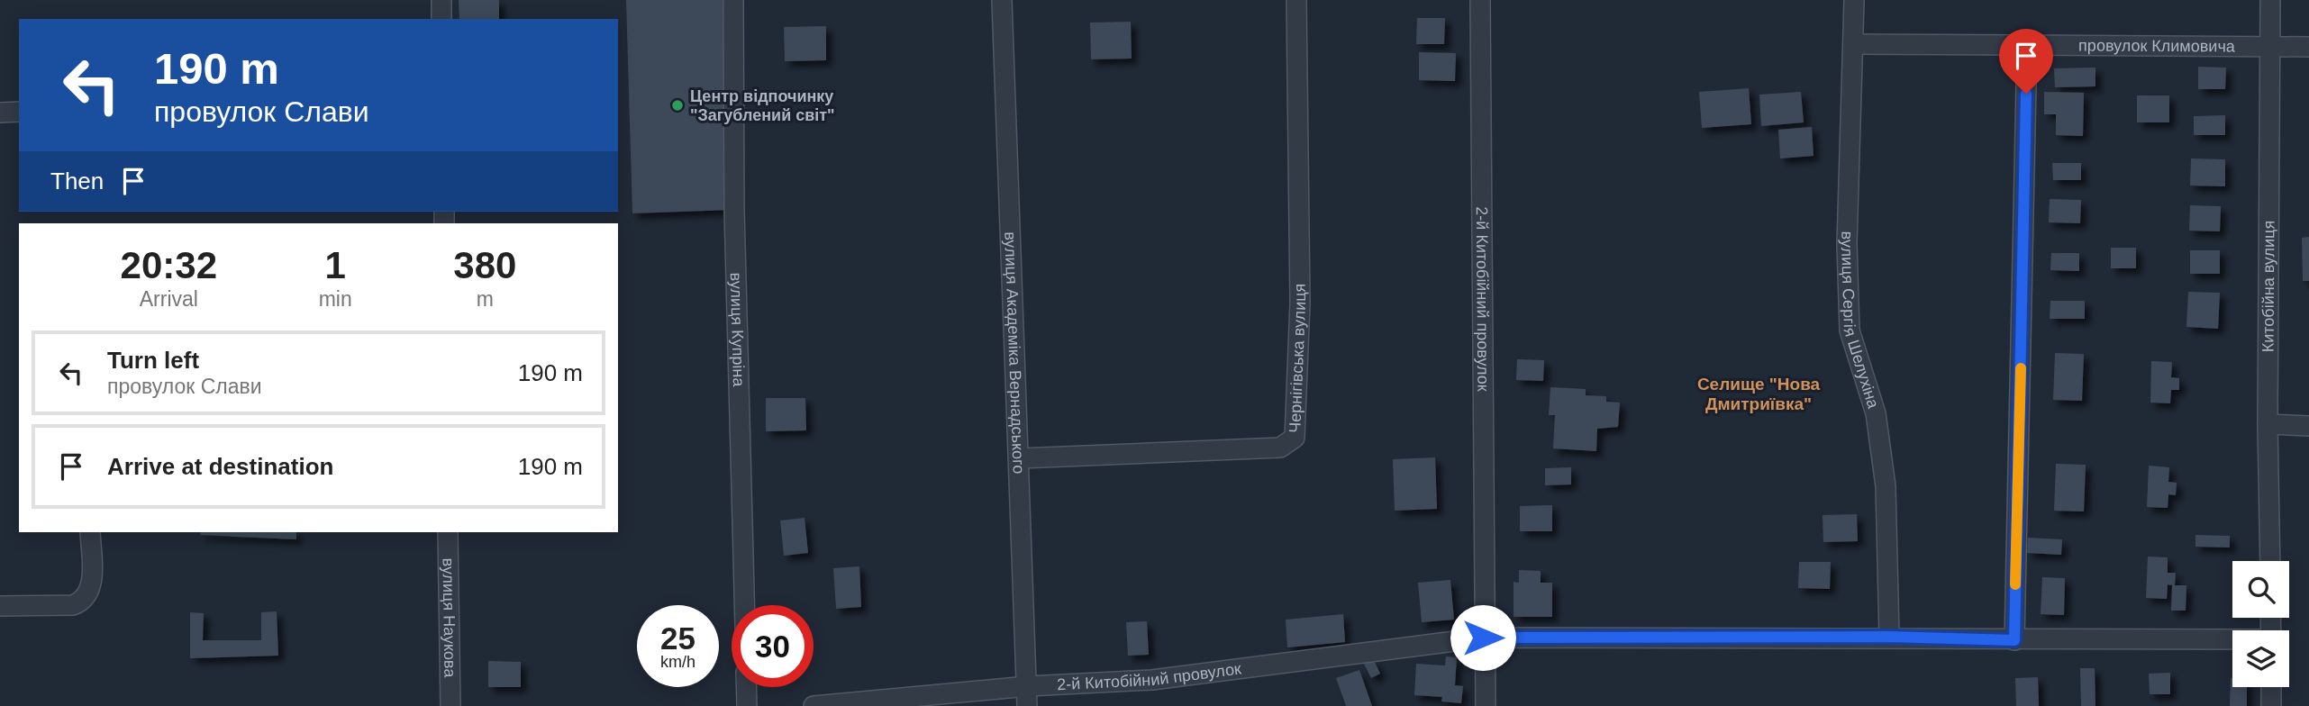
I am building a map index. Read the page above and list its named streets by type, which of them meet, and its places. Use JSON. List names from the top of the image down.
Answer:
{
  "streets": {
    "street": [
      "провулок Климовича",
      "Китобійна вулиця",
      "2-й Китобійний провулок",
      "вулиця Сергія Шелухіна",
      "вулиця Купріна",
      "вулиця Академіка Вернадського",
      "Чернігівська вулиця",
      "вулиця Наукова"
    ]
  },
  "crossings": [
    ["провулок Климовича", "Китобійна вулиця"],
    ["провулок Климовича", "вулиця Сергія Шелухіна"],
    ["2-й Китобійний провулок", "вулиця Сергія Шелухіна"],
    ["2-й Китобійний провулок", "вулиця Академіка Вернадського"],
    ["вулиця Академіка Вернадського", "Чернігівська вулиця"]
  ],
  "districts": ["Селище \"Нова Дмитриївка\""],
  "places": ["Центр відпочинку \"Загублений світ\""],
  "page": {
    "turn": ["190 m", "провулок Слави"],
    "then": "Then",
    "eta": [
      "20:32",
      "Arrival",
      "1",
      "min",
      "380",
      "m"
    ],
    "list": [
      {
        "name": "Turn left",
        "note": "провулок Слави",
        "value": "190 m"
      },
      {
        "name": "Arrive at destination",
        "value": "190 m"
      }
    ],
    "speed": "25 km/h",
    "limit": "30"
  }
}
